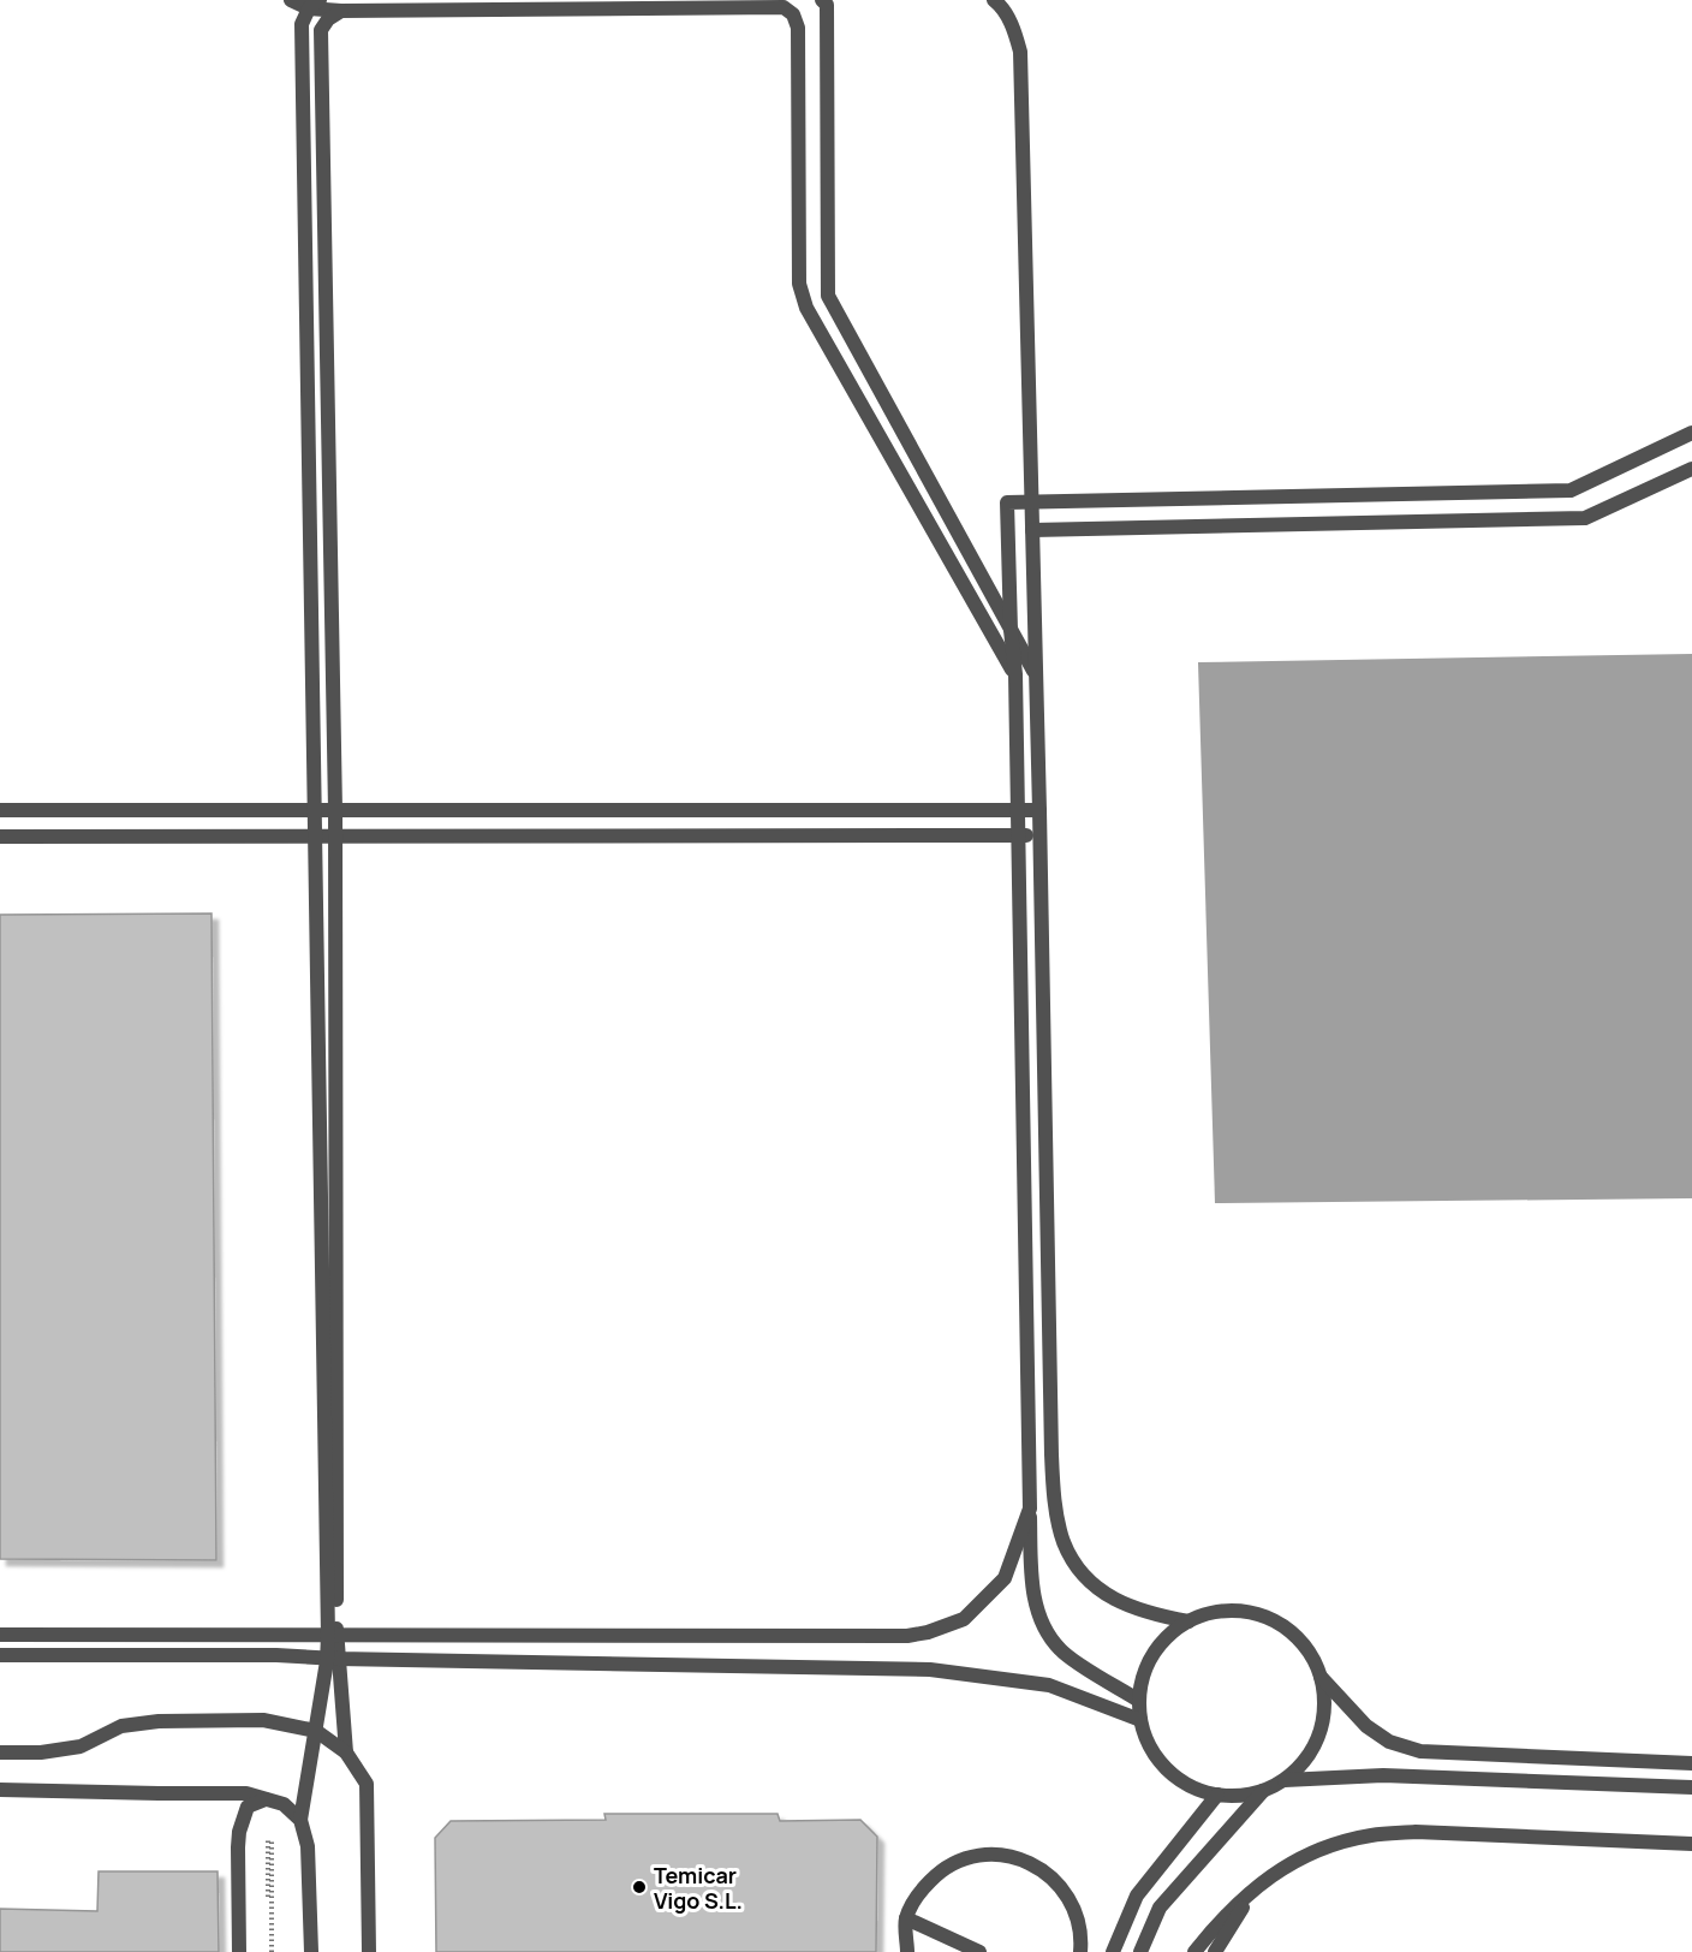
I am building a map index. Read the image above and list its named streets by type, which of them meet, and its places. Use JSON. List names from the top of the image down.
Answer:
{
  "places": ["Temicar Vigo S.L."]
}
